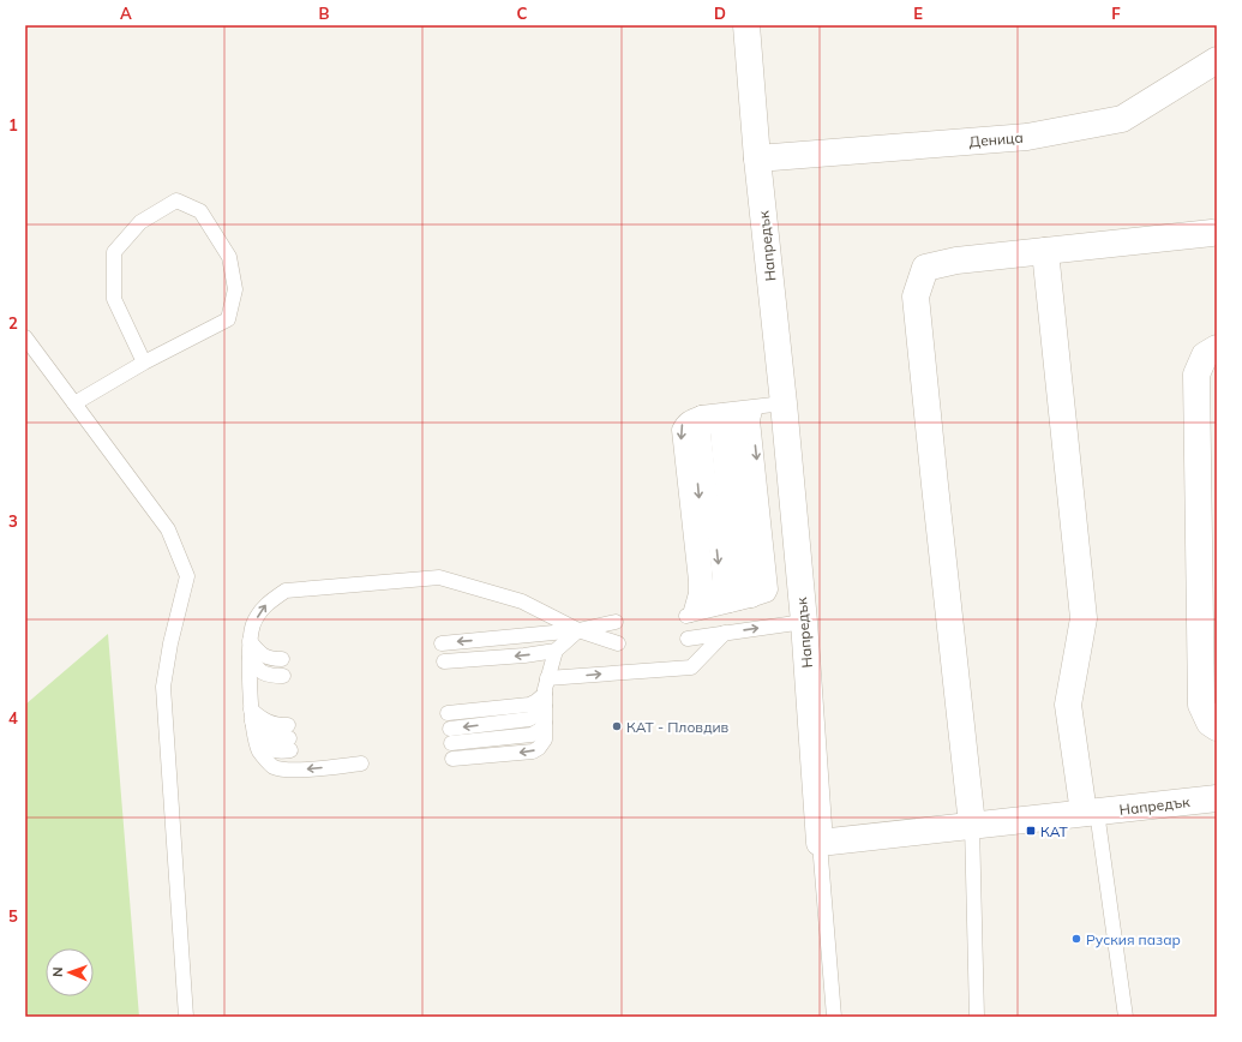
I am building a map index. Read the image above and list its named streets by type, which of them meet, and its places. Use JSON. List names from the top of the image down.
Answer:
{
  "streets": {
    "street": ["Деница", "Напредък"]
  },
  "crossings": [
    ["Деница", "Напредък"]
  ],
  "places": {
    "other": ["КАТ - Пловдив", "Руския пазар"],
    "transit": ["КАТ"]
  },
  "north": "left",
  "grid": {
    "columns": [
      "A",
      "B",
      "C",
      "D",
      "E",
      "F"
    ],
    "rows": [
      "1",
      "2",
      "3",
      "4",
      "5"
    ]
  }
}
